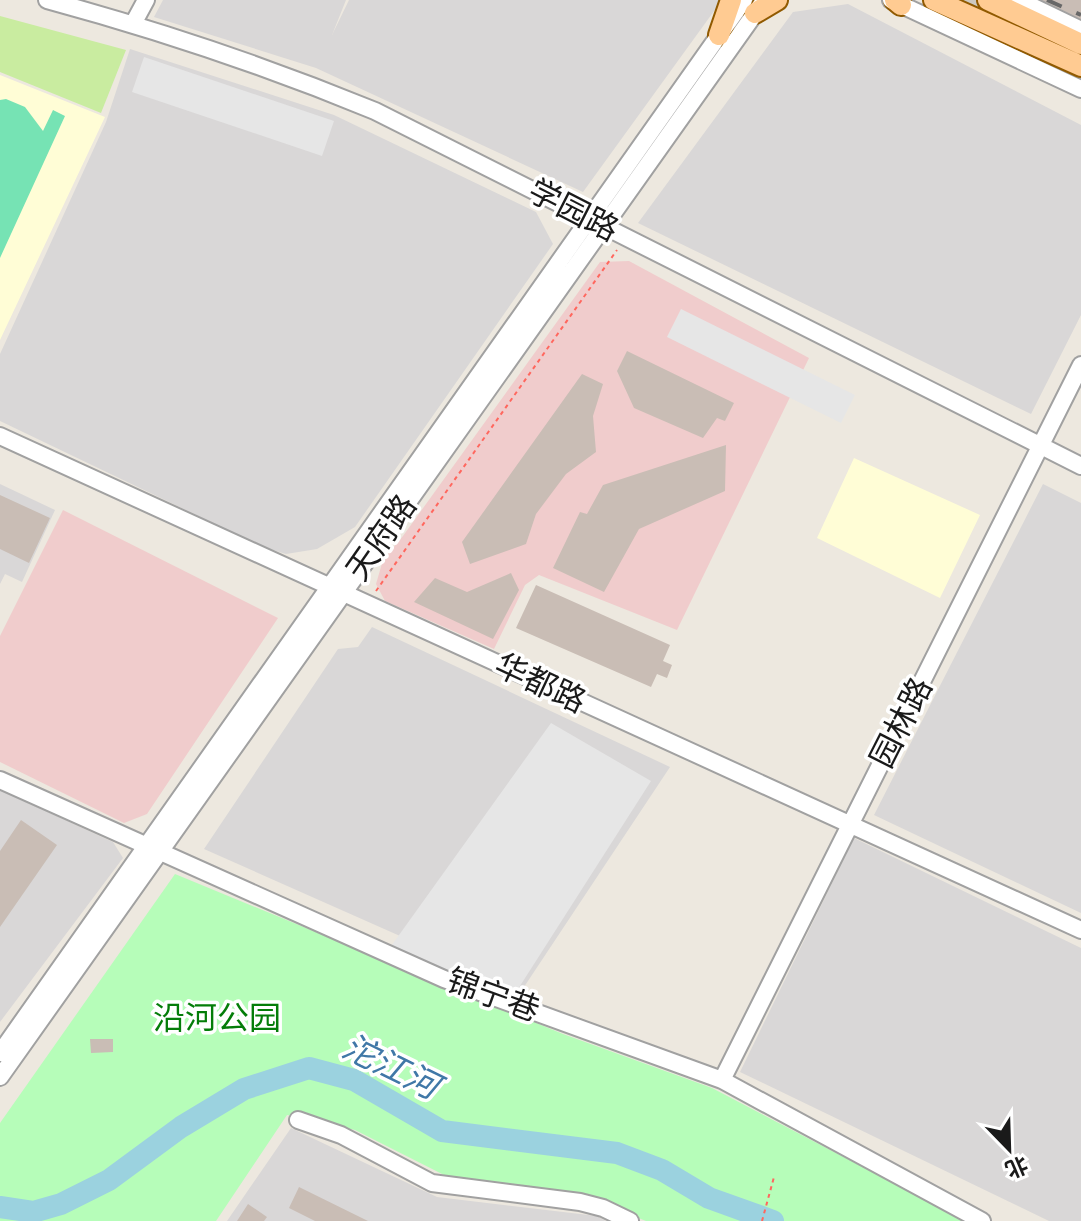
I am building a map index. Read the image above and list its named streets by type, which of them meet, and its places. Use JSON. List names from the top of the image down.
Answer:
{
  "streets": {
    "street": [
      "学园路",
      "天府路",
      "华都路",
      "园林路",
      "锦宁巷"
    ]
  },
  "crossings": [
    ["学园路", "天府路"],
    ["学园路", "园林路"],
    ["天府路", "华都路"],
    ["天府路", "锦宁巷"],
    ["华都路", "园林路"],
    ["园林路", "锦宁巷"]
  ],
  "water": ["沱江河"],
  "parks": ["沿河公园"],
  "north": "bottom right"
}
